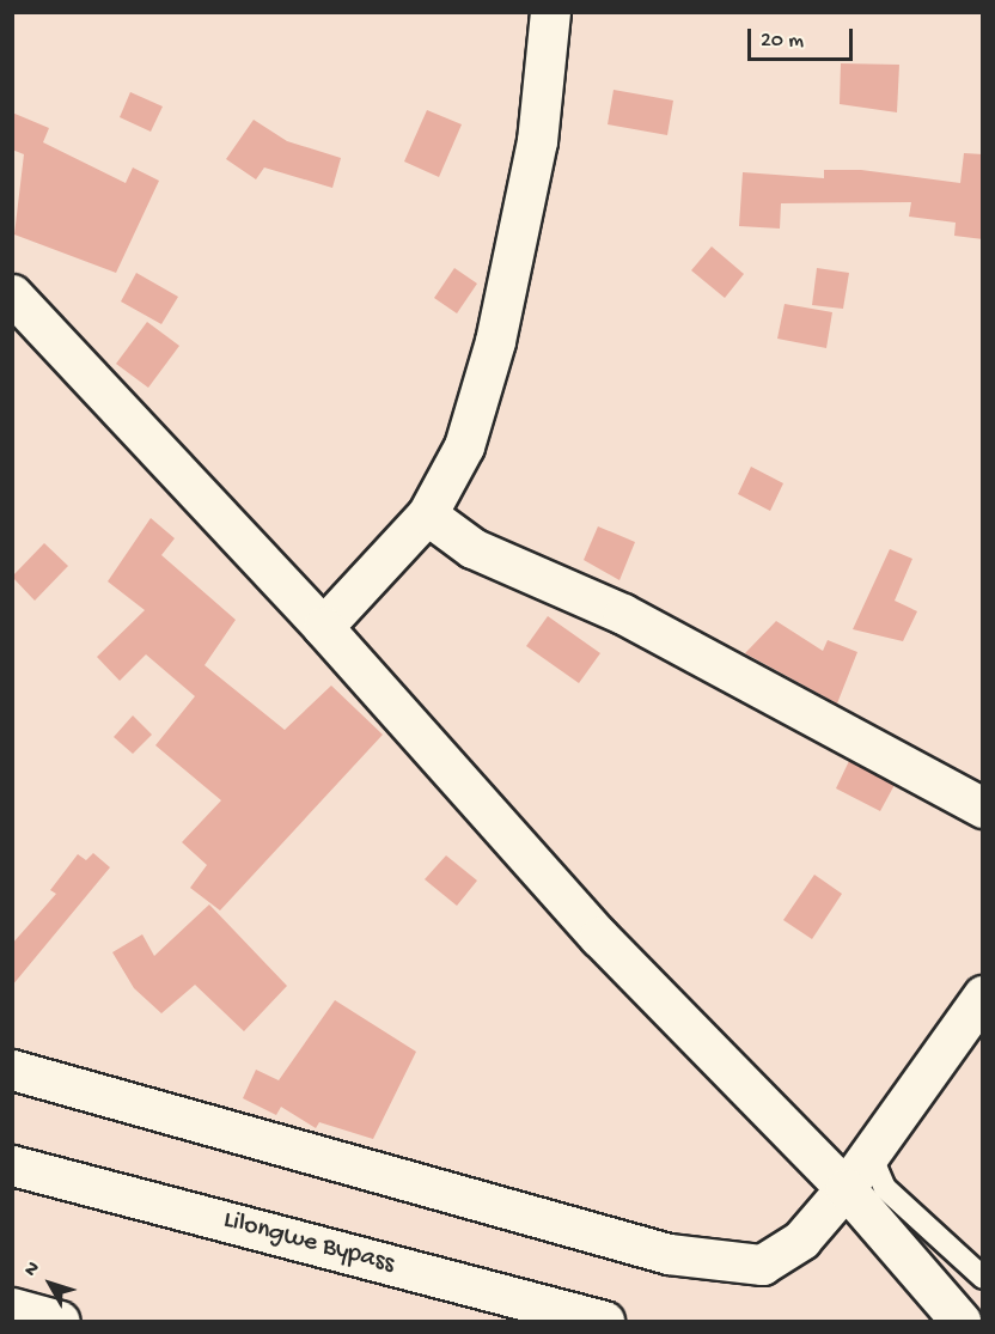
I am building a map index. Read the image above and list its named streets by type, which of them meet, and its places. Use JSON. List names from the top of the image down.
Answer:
{
  "streets": {
    "street": ["Lilongwe Bypass"]
  },
  "scale_bar": "20 m",
  "north": "top left"
}
